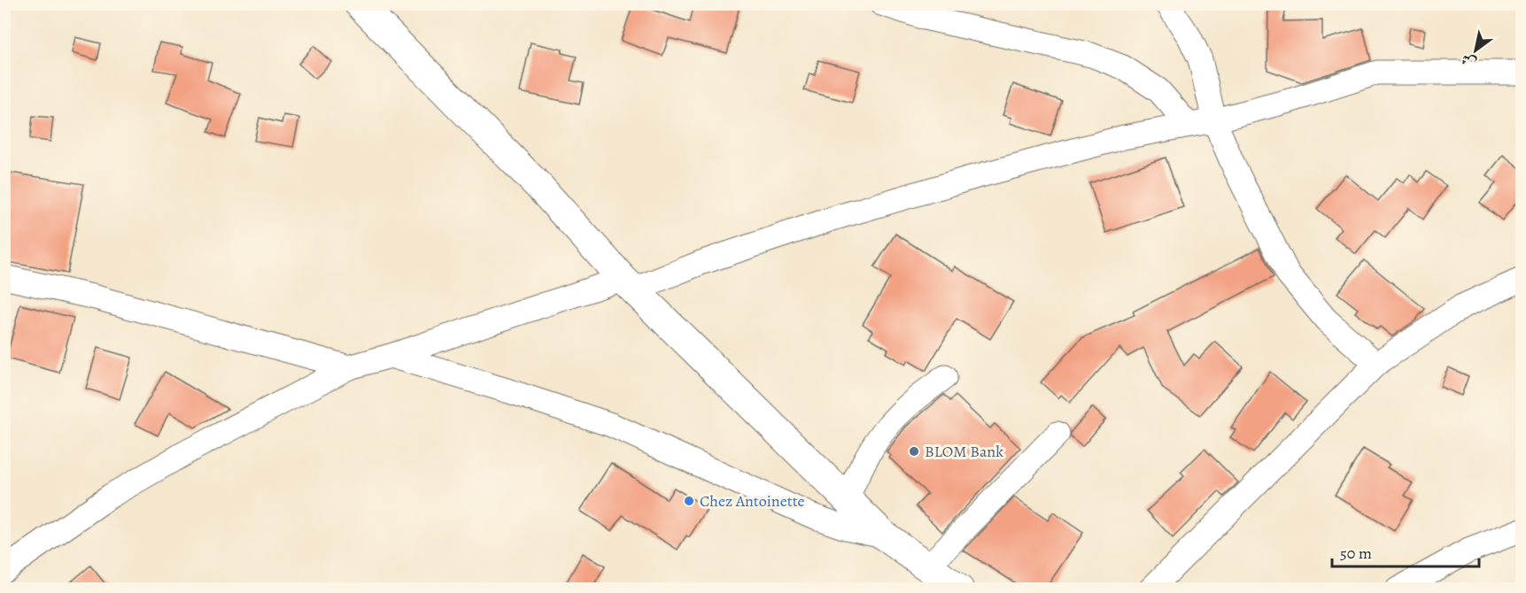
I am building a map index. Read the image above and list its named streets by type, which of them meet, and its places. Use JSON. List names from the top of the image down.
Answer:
{
  "places": ["BLOM Bank", "Chez Antoinette"],
  "scale_bar": "50 m",
  "north": "bottom left"
}
